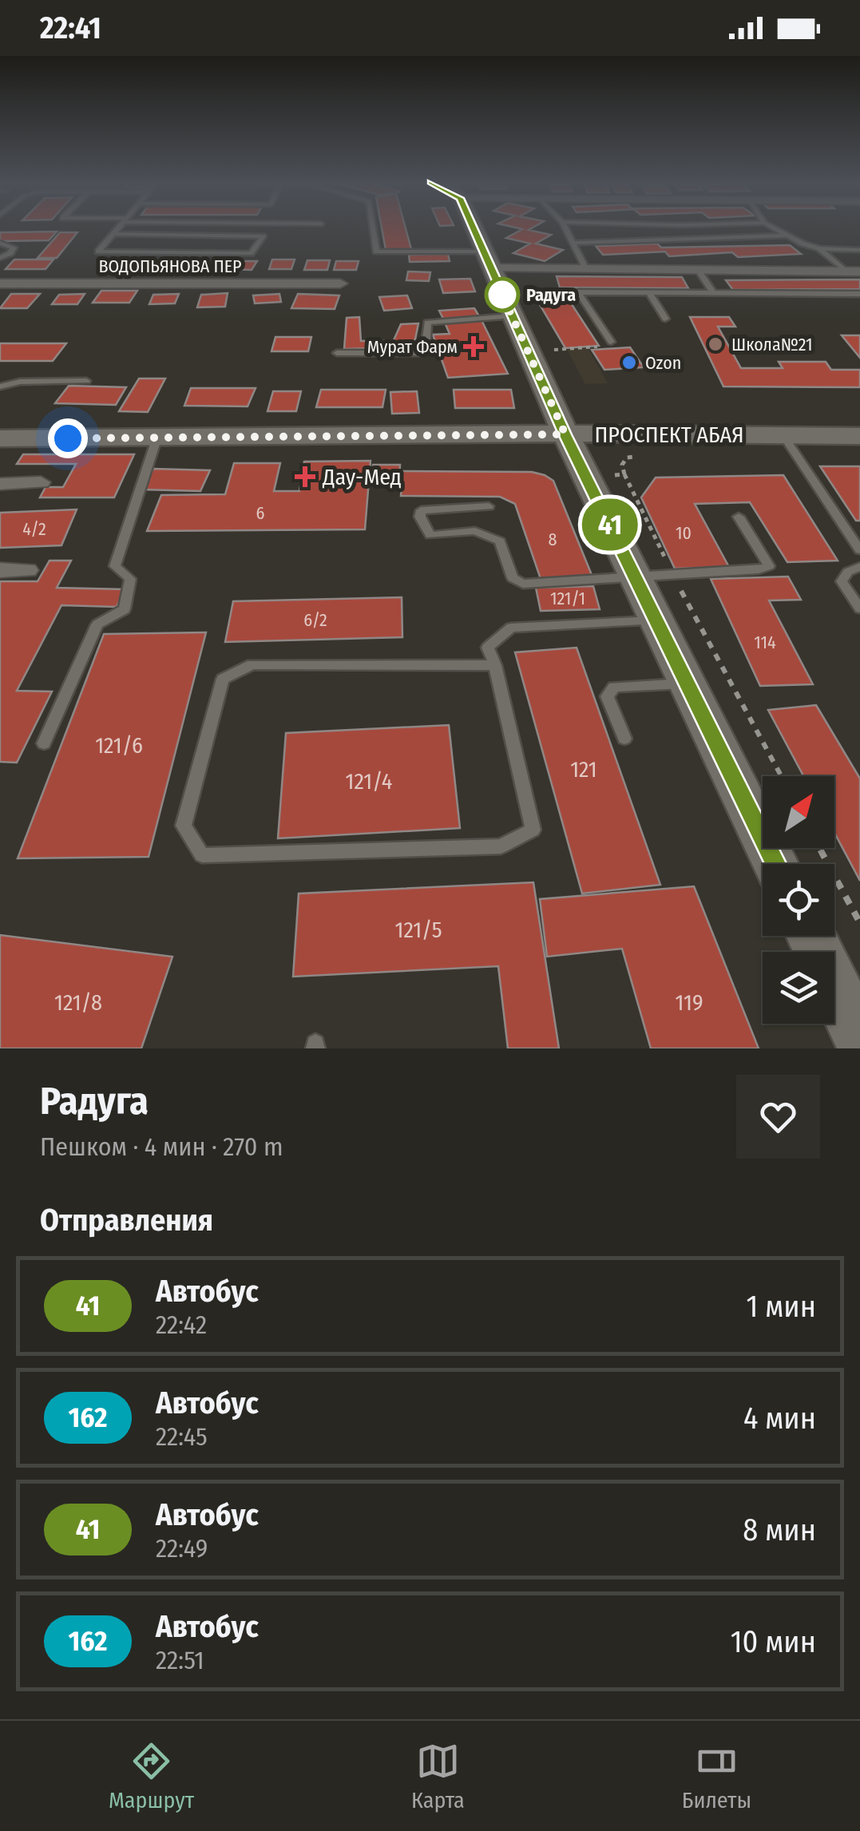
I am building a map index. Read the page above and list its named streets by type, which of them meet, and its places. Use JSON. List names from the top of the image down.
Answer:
{
  "streets": {
    "main road": ["ПРОСПЕКТ АБАЯ"],
    "street": ["ВОДОПЬЯНОВА ПЕР"]
  },
  "places": {
    "other": ["Радуга", "Школа№21", "Ozon"],
    "health": ["Мурат Фарм", "Дау-Мед"]
  },
  "lines": ["bus line 41"],
  "house_numbers": [
    "6",
    "4/2",
    "10",
    "8",
    "121/1",
    "6/2",
    "114",
    "121/6",
    "121",
    "121/4",
    "121/5",
    "121/8",
    "119"
  ],
  "north": "top right",
  "page": {
    "status": "22:41",
    "on_map": "41",
    "heading": [
      ["Радуга", "Пешком · 4 мин · 270 m"],
      "Отправления"
    ],
    "list": [
      {
        "mark": "41",
        "name": "Автобус",
        "note": "22:42",
        "value": "1 мин"
      },
      {
        "mark": "162",
        "name": "Автобус",
        "note": "22:45",
        "value": "4 мин"
      },
      {
        "mark": "41",
        "name": "Автобус",
        "note": "22:49",
        "value": "8 мин"
      },
      {
        "mark": "162",
        "name": "Автобус",
        "note": "22:51",
        "value": "10 мин"
      }
    ],
    "tabs": ["Маршрут", "Карта", "Билеты"]
  }
}
